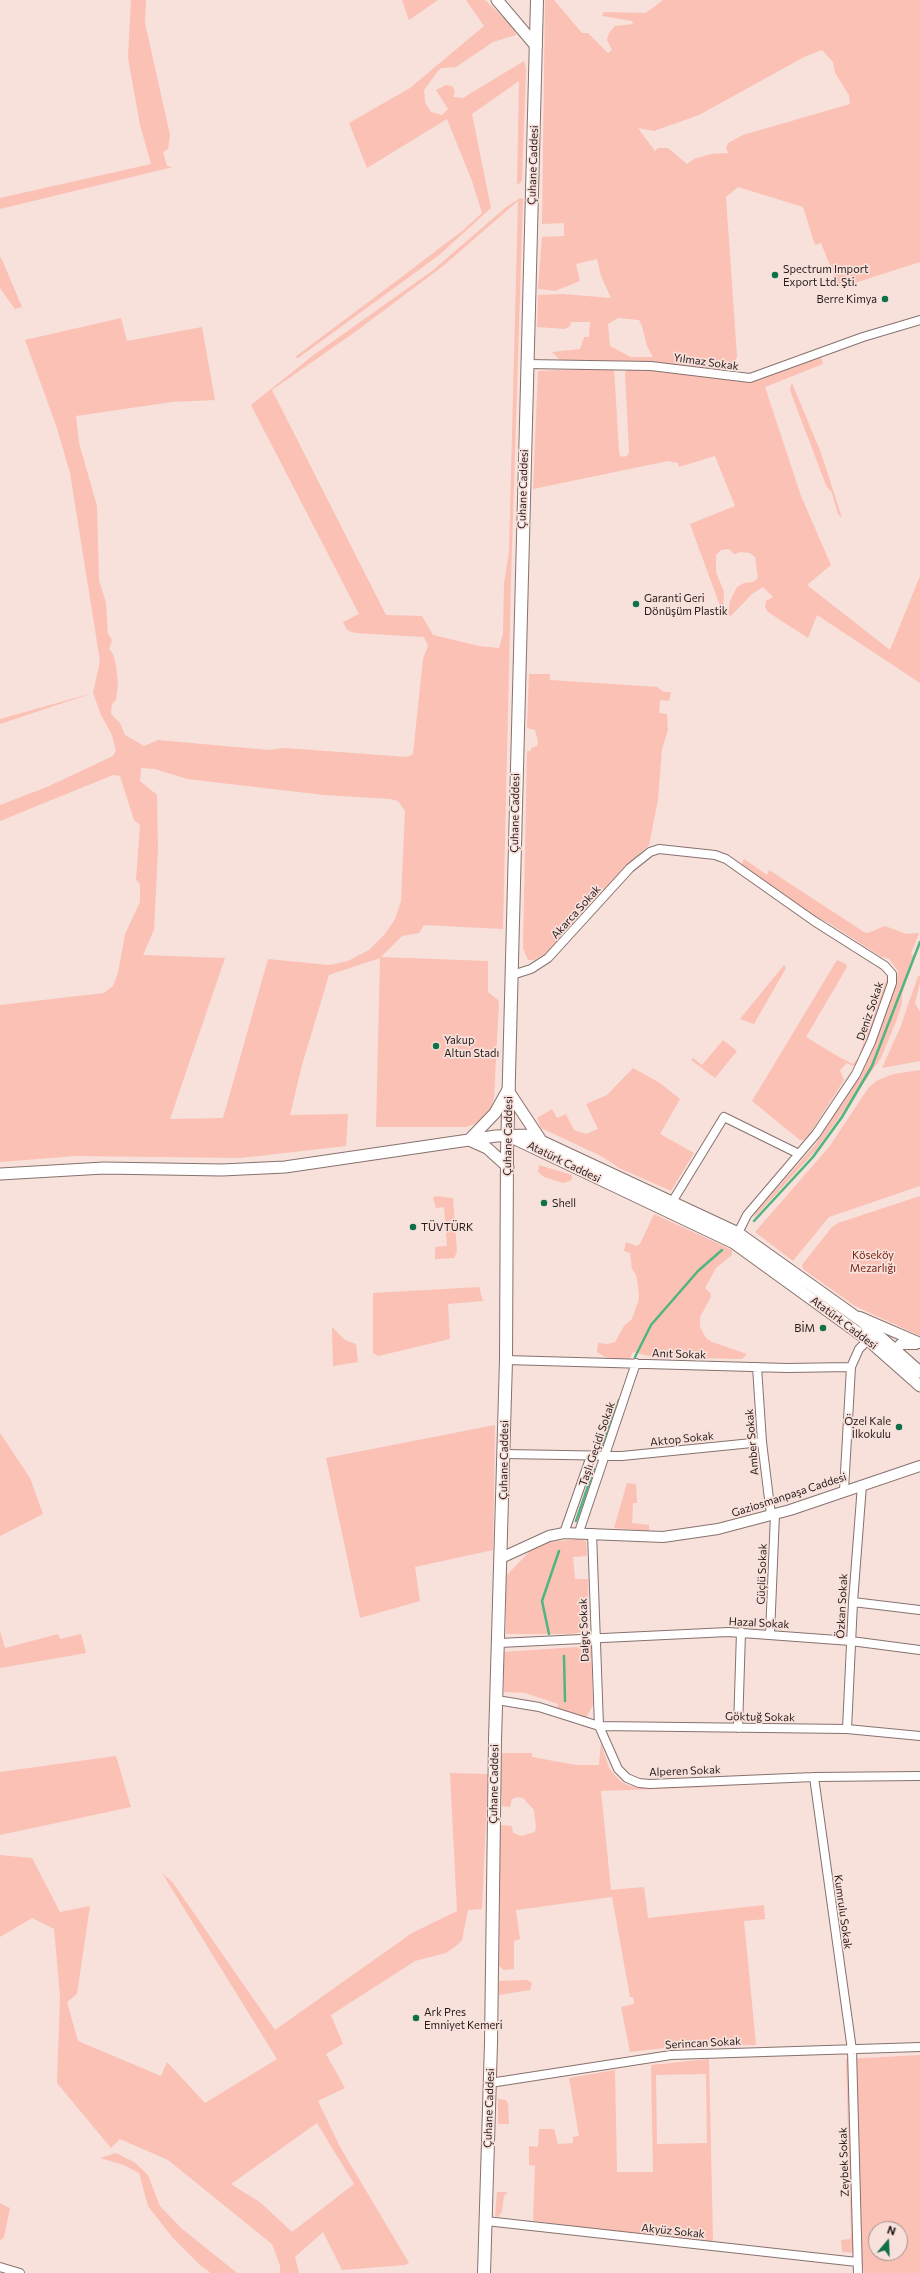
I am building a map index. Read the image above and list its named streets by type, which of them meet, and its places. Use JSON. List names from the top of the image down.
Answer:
{
  "streets": {
    "main road": ["Çuhane Caddesi", "Atatürk Caddesi"],
    "street": [
      "Yılmaz Sokak",
      "Akarca Sokak",
      "Deniz Sokak",
      "Anıt Sokak",
      "Aktop Sokak",
      "Amber Sokak",
      "Taşlı Geçidi Sokak",
      "Gaziosmanpaşa Caddesi",
      "Güçlü Sokak",
      "Özkan Sokak",
      "Hazal Sokak",
      "Dalgıç Sokak",
      "Göktuğ Sokak",
      "Alperen Sokak",
      "Kumrulu Sokak",
      "Serincan Sokak",
      "Zeybek Sokak",
      "Akyüz Sokak"
    ]
  },
  "crossings": [
    ["Çuhane Caddesi", "Yılmaz Sokak"],
    ["Çuhane Caddesi", "Akarca Sokak"],
    ["Çuhane Caddesi", "Atatürk Caddesi"],
    ["Çuhane Caddesi", "Anıt Sokak"],
    ["Çuhane Caddesi", "Aktop Sokak"],
    ["Çuhane Caddesi", "Gaziosmanpaşa Caddesi"],
    ["Çuhane Caddesi", "Hazal Sokak"],
    ["Çuhane Caddesi", "Serincan Sokak"],
    ["Çuhane Caddesi", "Akyüz Sokak"],
    ["Akarca Sokak", "Deniz Sokak"],
    ["Deniz Sokak", "Atatürk Caddesi"],
    ["Anıt Sokak", "Amber Sokak"],
    ["Anıt Sokak", "Taşlı Geçidi Sokak"],
    ["Aktop Sokak", "Amber Sokak"],
    ["Aktop Sokak", "Taşlı Geçidi Sokak"],
    ["Amber Sokak", "Gaziosmanpaşa Caddesi"],
    ["Amber Sokak", "Güçlü Sokak"],
    ["Taşlı Geçidi Sokak", "Gaziosmanpaşa Caddesi"],
    ["Gaziosmanpaşa Caddesi", "Güçlü Sokak"],
    ["Gaziosmanpaşa Caddesi", "Özkan Sokak"],
    ["Gaziosmanpaşa Caddesi", "Dalgıç Sokak"],
    ["Güçlü Sokak", "Hazal Sokak"],
    ["Özkan Sokak", "Hazal Sokak"],
    ["Özkan Sokak", "Göktuğ Sokak"],
    ["Hazal Sokak", "Dalgıç Sokak"],
    ["Dalgıç Sokak", "Göktuğ Sokak"],
    ["Dalgıç Sokak", "Alperen Sokak"],
    ["Göktuğ Sokak", "Alperen Sokak"],
    ["Alperen Sokak", "Kumrulu Sokak"],
    ["Kumrulu Sokak", "Serincan Sokak"],
    ["Kumrulu Sokak", "Zeybek Sokak"],
    ["Serincan Sokak", "Zeybek Sokak"],
    ["Zeybek Sokak", "Akyüz Sokak"]
  ],
  "parks": ["Köseköy Mezarlığı"],
  "places": [
    "Spectrum Import Export Ltd. Şti.",
    "Berre Kimya",
    "Garanti Geri Dönüşüm Plastik",
    "Yakup Altun Stadı",
    "Shell",
    "TÜVTÜRK",
    "BİM",
    "Özel Kale İlkokulu",
    "Ark Pres Emniyet Kemeri"
  ],
  "north": "top"
}
